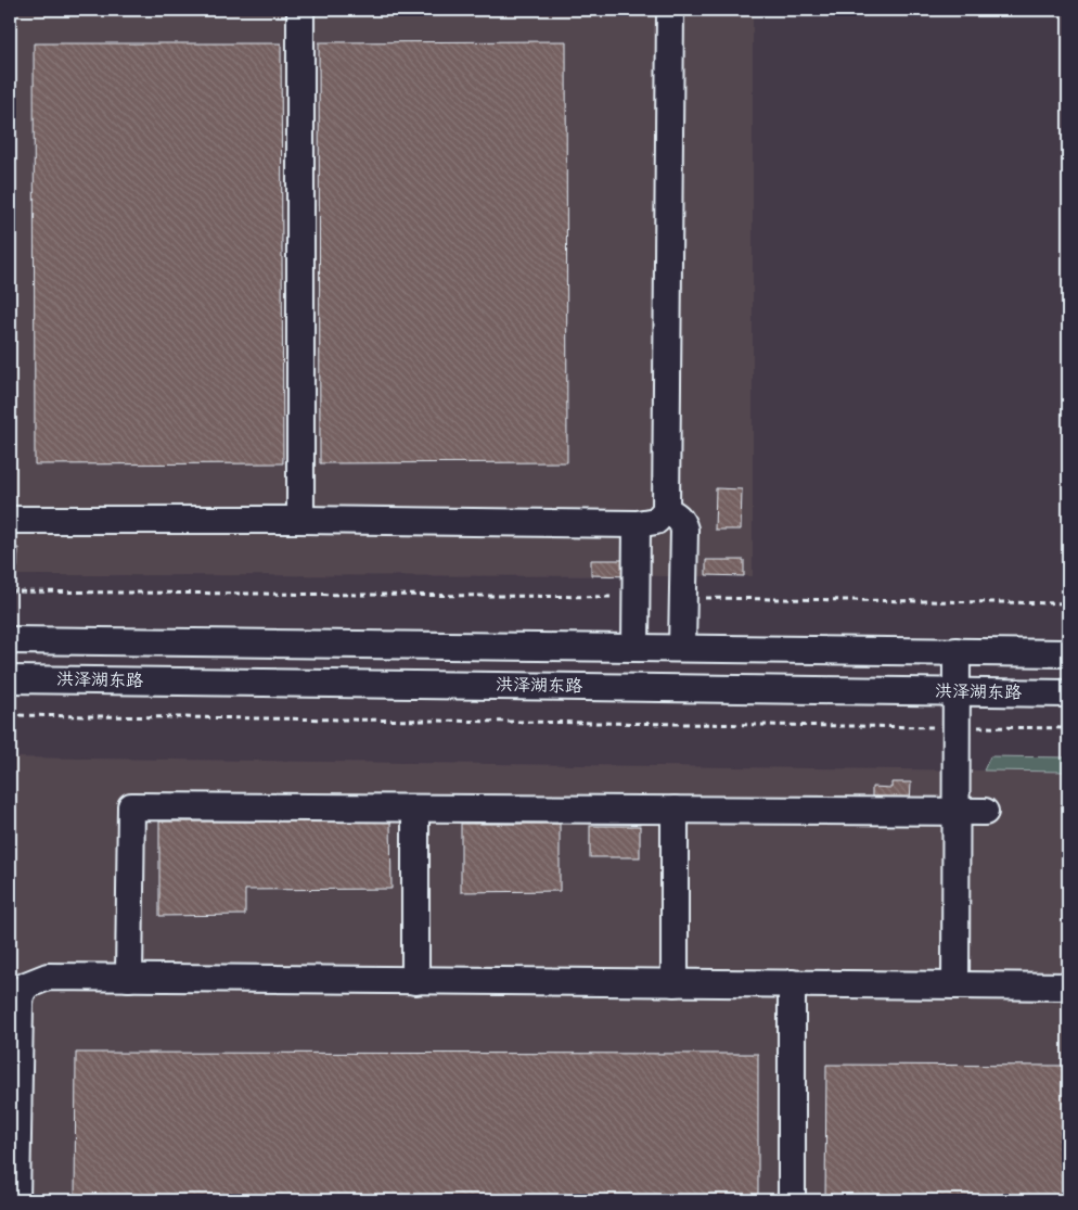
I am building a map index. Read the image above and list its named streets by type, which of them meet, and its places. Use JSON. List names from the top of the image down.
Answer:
{
  "streets": {
    "street": ["洪泽湖东路"]
  }
}
